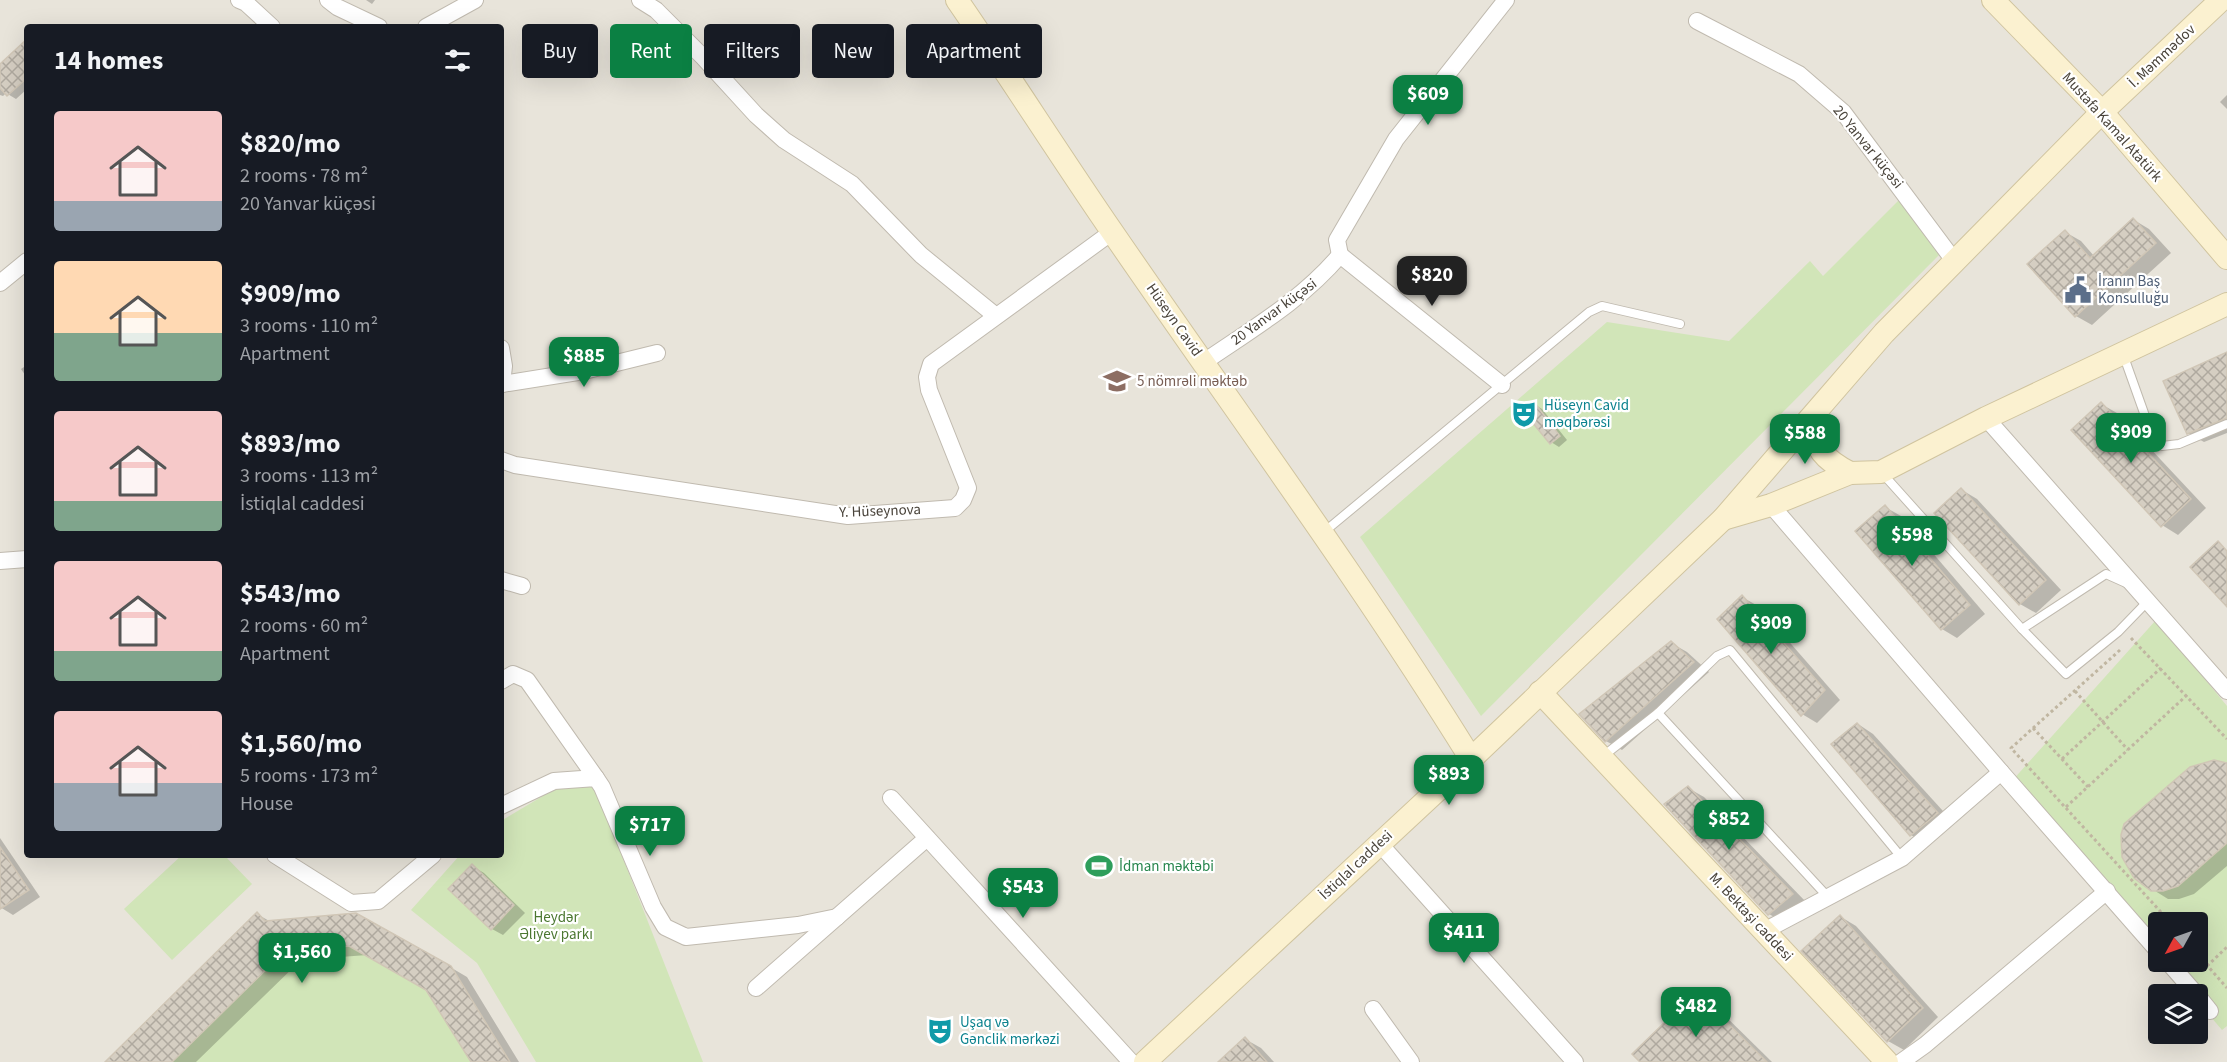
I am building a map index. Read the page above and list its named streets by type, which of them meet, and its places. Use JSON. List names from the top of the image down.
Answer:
{
  "streets": {
    "main road": [
      "İ. Məmmədov",
      "Mustafa Kamal Atatürk",
      "Hüseyn Cavid",
      "İstiqlal caddesi",
      "M. Bektaşi caddesi"
    ],
    "street": ["20 Yanvar küçəsi", "Y. Hüseynova"]
  },
  "crossings": [
    ["İ. Məmmədov", "Mustafa Kamal Atatürk"],
    ["İ. Məmmədov", "20 Yanvar küçəsi"],
    ["İ. Məmmədov", "İstiqlal caddesi"],
    ["20 Yanvar küçəsi", "Hüseyn Cavid"],
    ["20 Yanvar küçəsi", "İstiqlal caddesi"],
    ["Hüseyn Cavid", "Y. Hüseynova"],
    ["Hüseyn Cavid", "İstiqlal caddesi"],
    ["İstiqlal caddesi", "M. Bektaşi caddesi"]
  ],
  "parks": ["Heydər Əliyev parkı"],
  "places": {
    "public building": ["İranın Baş Konsulluğu"],
    "school or university": ["5 nömrəli məktəb"],
    "theatre": ["Hüseyn Cavid məqbərəsi", "Uşaq və Gənclik mərkəzi"],
    "sports": ["İdman məktəbi"]
  },
  "north": "bottom left",
  "page": {
    "chip": [
      "Buy",
      "Rent",
      "Filters",
      "New",
      "Apartment"
    ],
    "heading": "14 homes",
    "price": [
      "$609",
      "$820",
      "$885",
      "$909",
      "$588",
      "$598",
      "$909",
      "$893",
      "$852",
      "$717",
      "$543",
      "$411",
      "$1,560",
      "$482"
    ],
    "list": [
      {
        "name": "$820/mo",
        "note": "2 rooms · 78 m² · 20 Yanvar küçəsi"
      },
      {
        "name": "$909/mo",
        "note": "3 rooms · 110 m² · Apartment"
      },
      {
        "name": "$893/mo",
        "note": "3 rooms · 113 m² · İstiqlal caddesi"
      },
      {
        "name": "$543/mo",
        "note": "2 rooms · 60 m² · Apartment"
      },
      {
        "name": "$1,560/mo",
        "note": "5 rooms · 173 m² · House"
      }
    ]
  }
}
